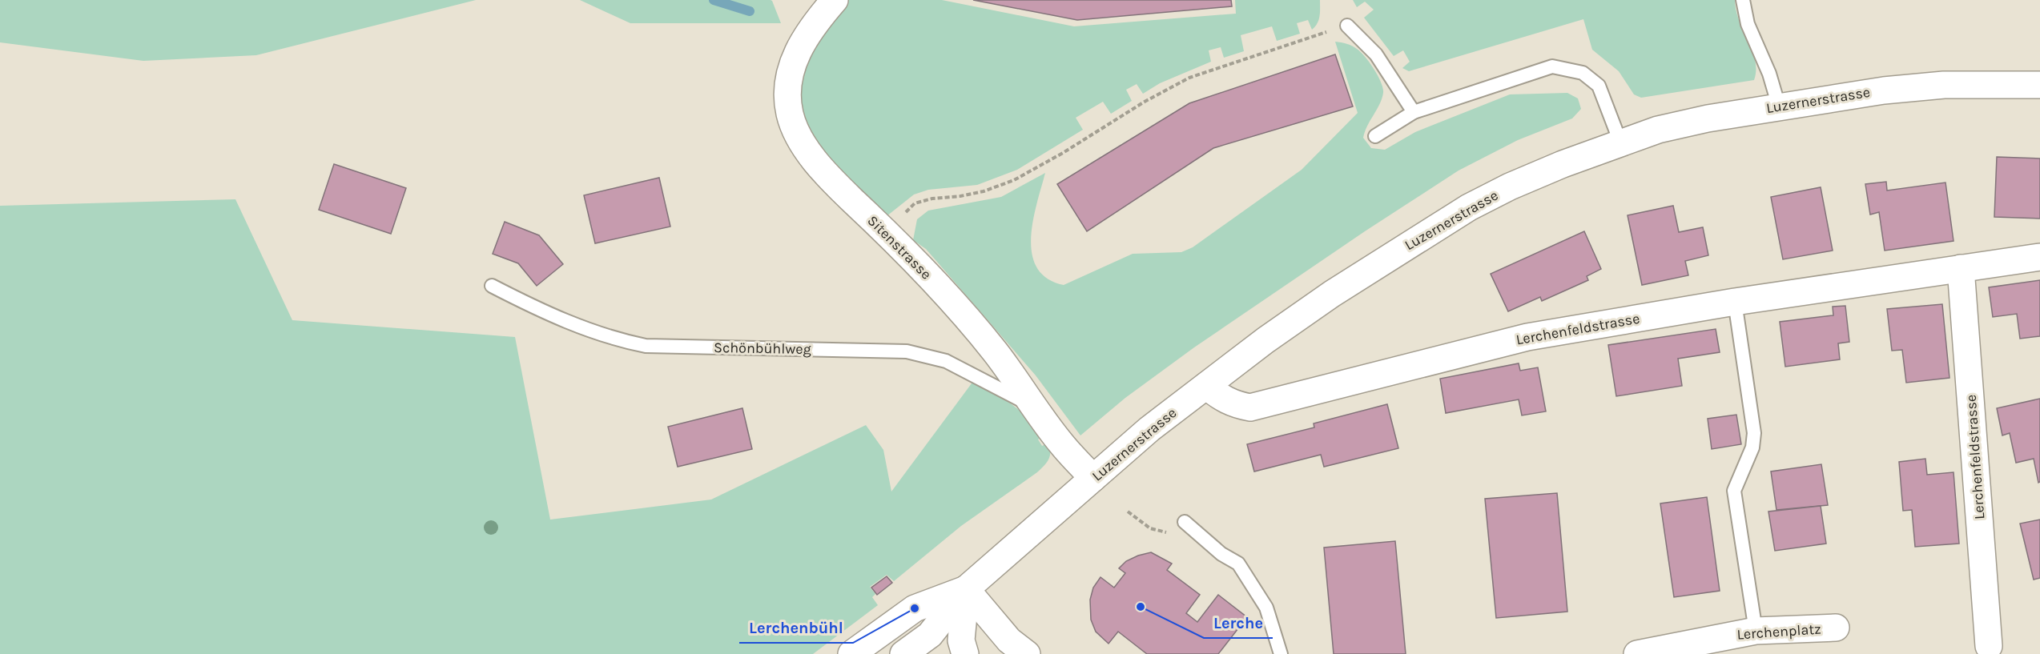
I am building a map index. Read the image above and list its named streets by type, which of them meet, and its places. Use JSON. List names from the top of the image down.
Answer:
{
  "streets": {
    "street": [
      "Luzernerstrasse",
      "Sitenstrasse",
      "Lerchenfeldstrasse",
      "Lerchenplatz"
    ],
    "lane": ["Schönbühlweg"]
  },
  "crossings": [
    ["Luzernerstrasse", "Sitenstrasse"],
    ["Luzernerstrasse", "Lerchenfeldstrasse"],
    ["Sitenstrasse", "Schönbühlweg"]
  ],
  "places": ["Lerche", "Lerchenbühl"]
}
